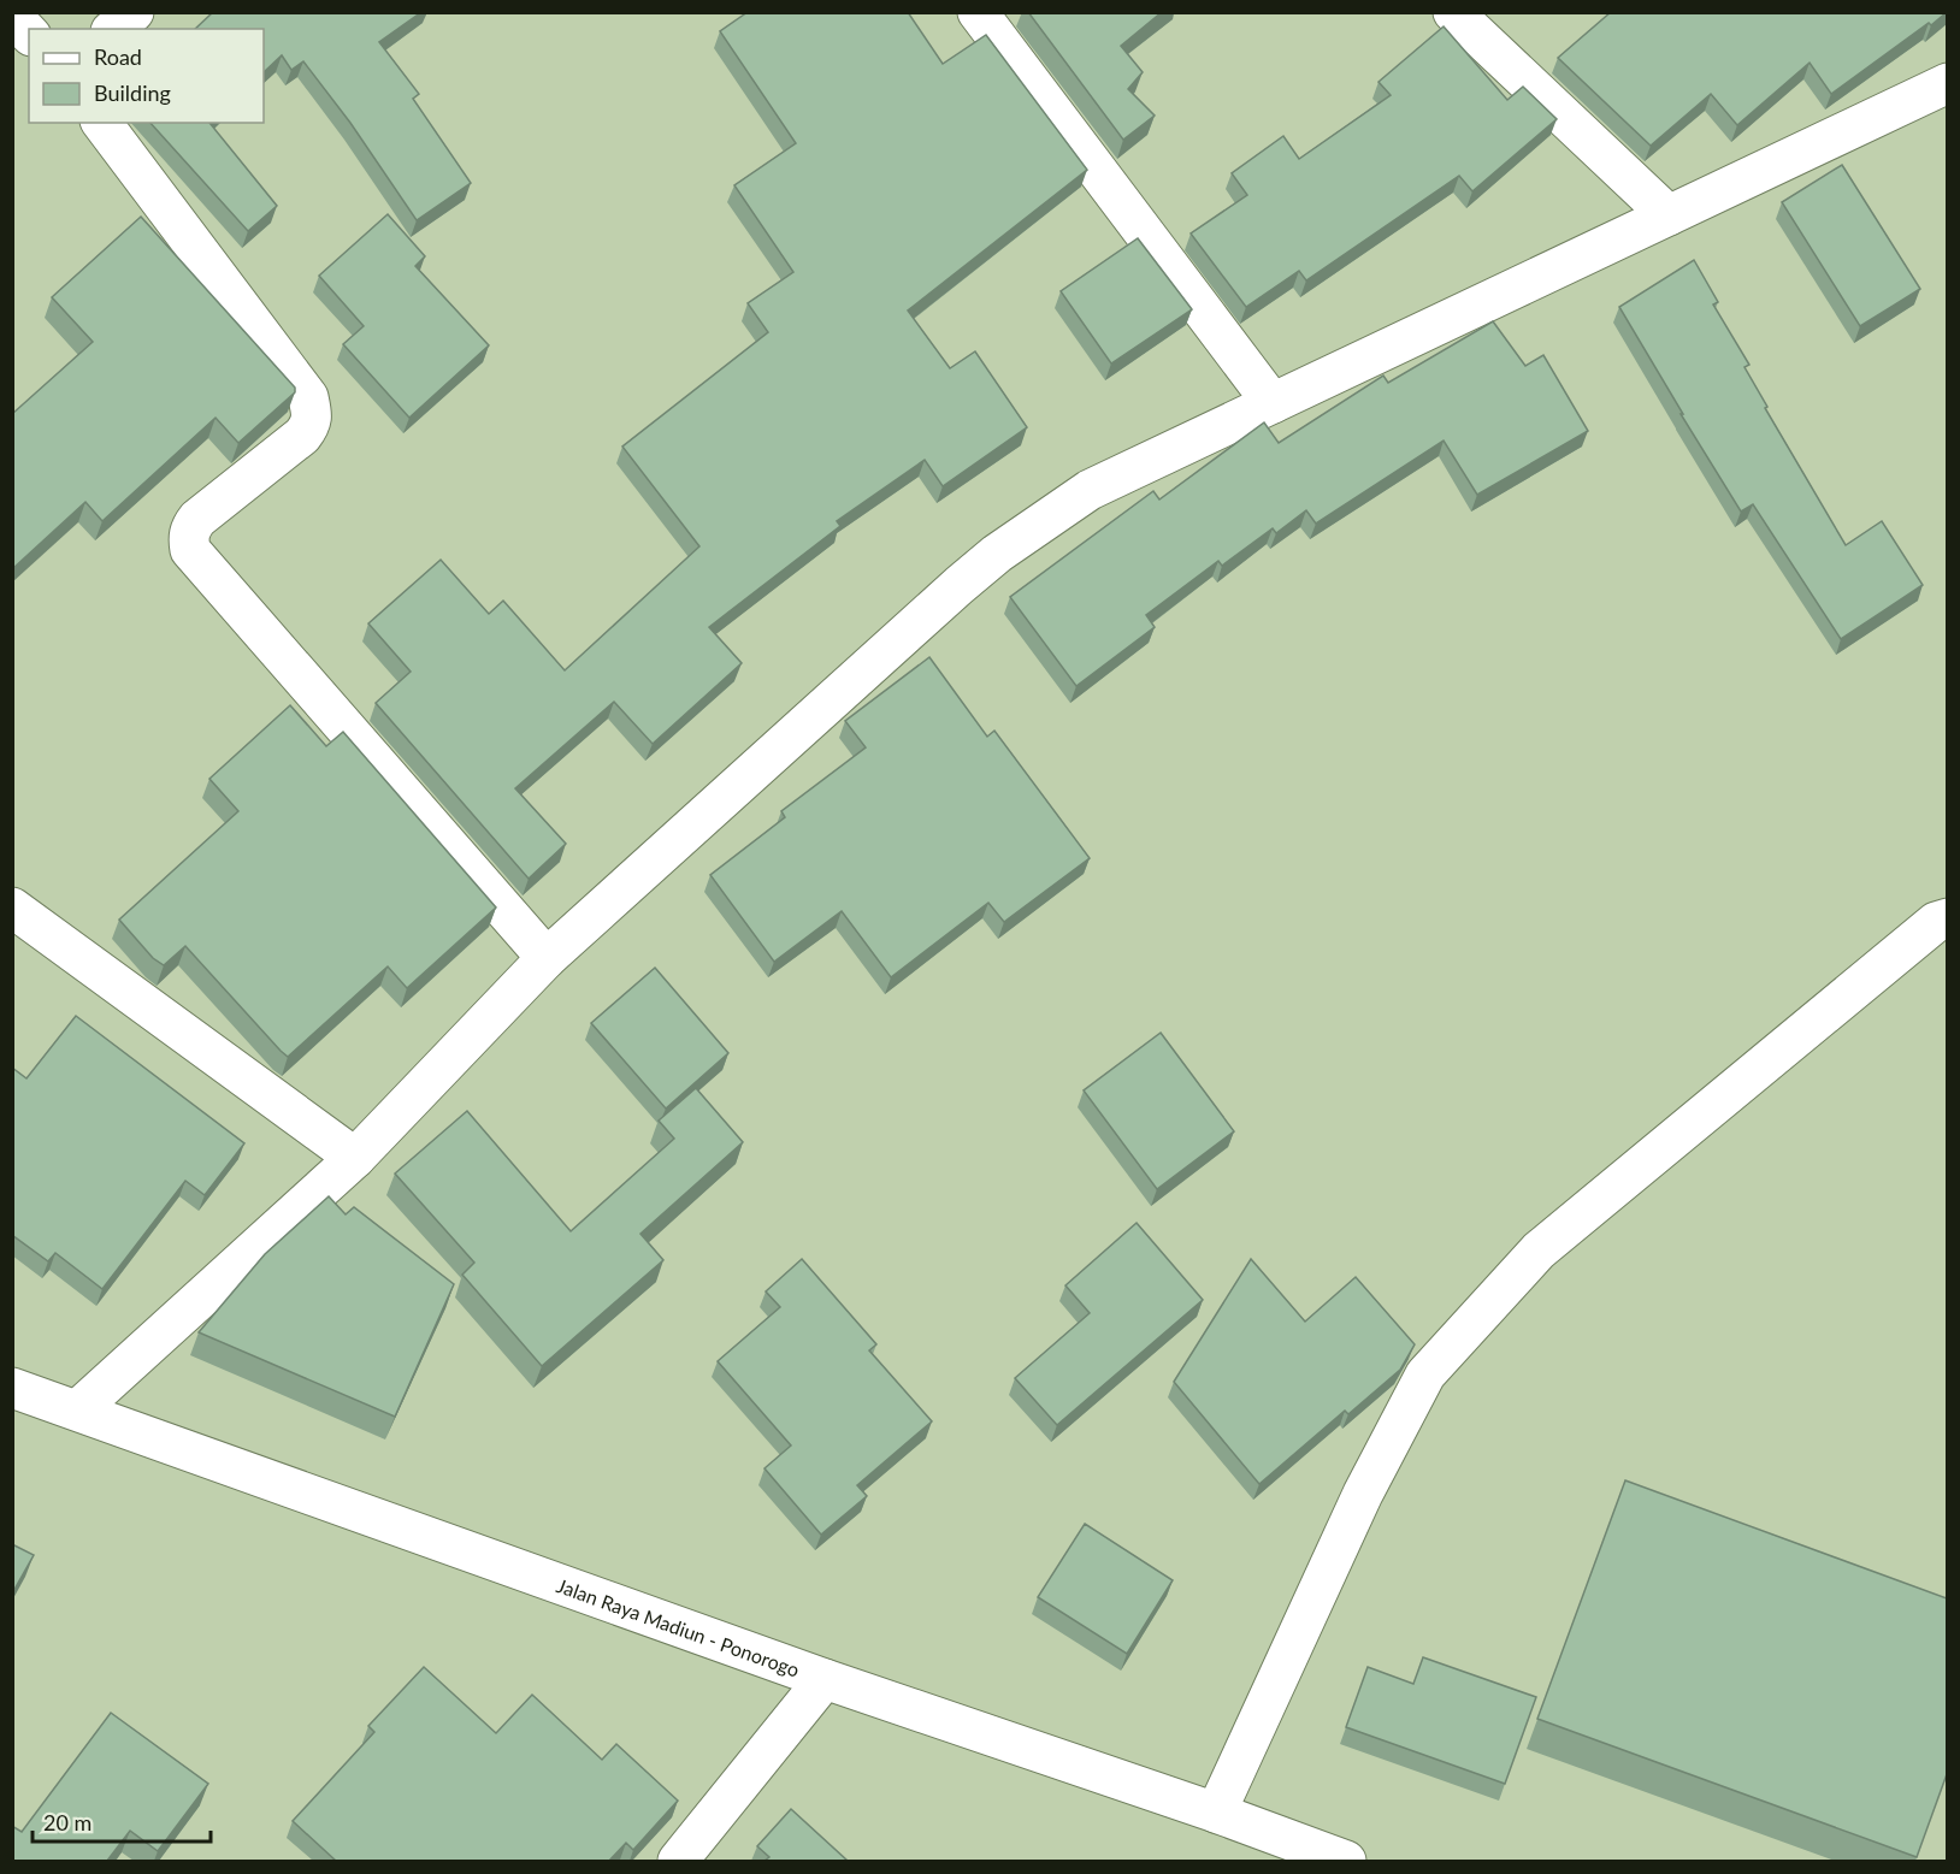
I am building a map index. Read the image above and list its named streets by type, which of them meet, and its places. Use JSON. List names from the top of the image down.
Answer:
{
  "streets": {
    "main road": ["Jalan Raya Madiun - Ponorogo"]
  },
  "legend": ["Road", "Building"],
  "scale_bar": "20 m"
}
